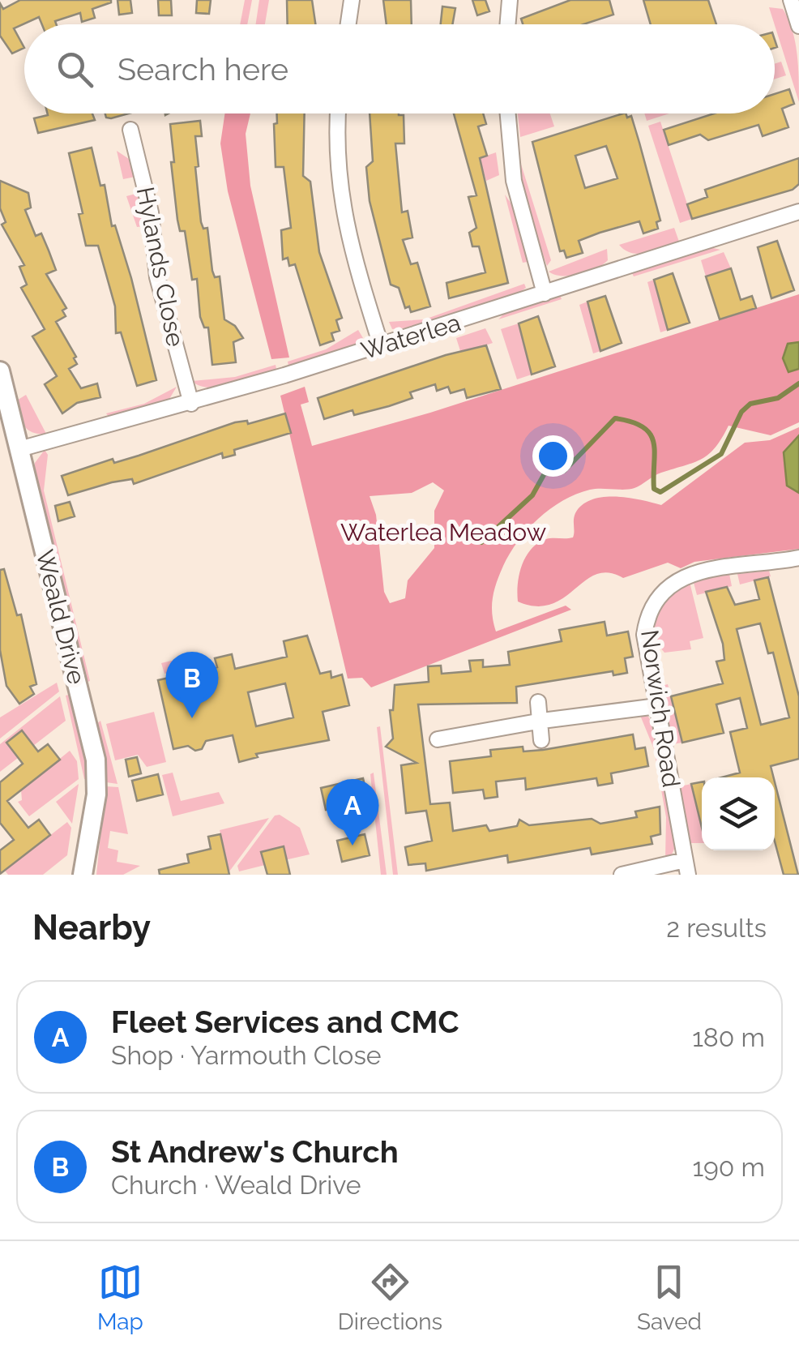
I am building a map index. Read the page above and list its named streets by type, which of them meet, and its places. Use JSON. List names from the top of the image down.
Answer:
{
  "streets": {
    "street": [
      "Hylands Close",
      "Waterlea",
      "Weald Drive",
      "Norwich Road"
    ]
  },
  "crossings": [
    ["Hylands Close", "Waterlea"],
    ["Waterlea", "Weald Drive"]
  ],
  "parks": ["Waterlea Meadow"],
  "page": {
    "search": "Search here",
    "pins": ["B", "A"],
    "heading": ["Nearby", "2 results"],
    "list": [
      {
        "mark": "A",
        "name": "Fleet Services and CMC",
        "note": "Shop · Yarmouth Close",
        "value": "180 m"
      },
      {
        "mark": "B",
        "name": "St Andrew's Church",
        "note": "Church · Weald Drive",
        "value": "190 m"
      }
    ],
    "nav": ["Map", "Directions", "Saved"]
  }
}
